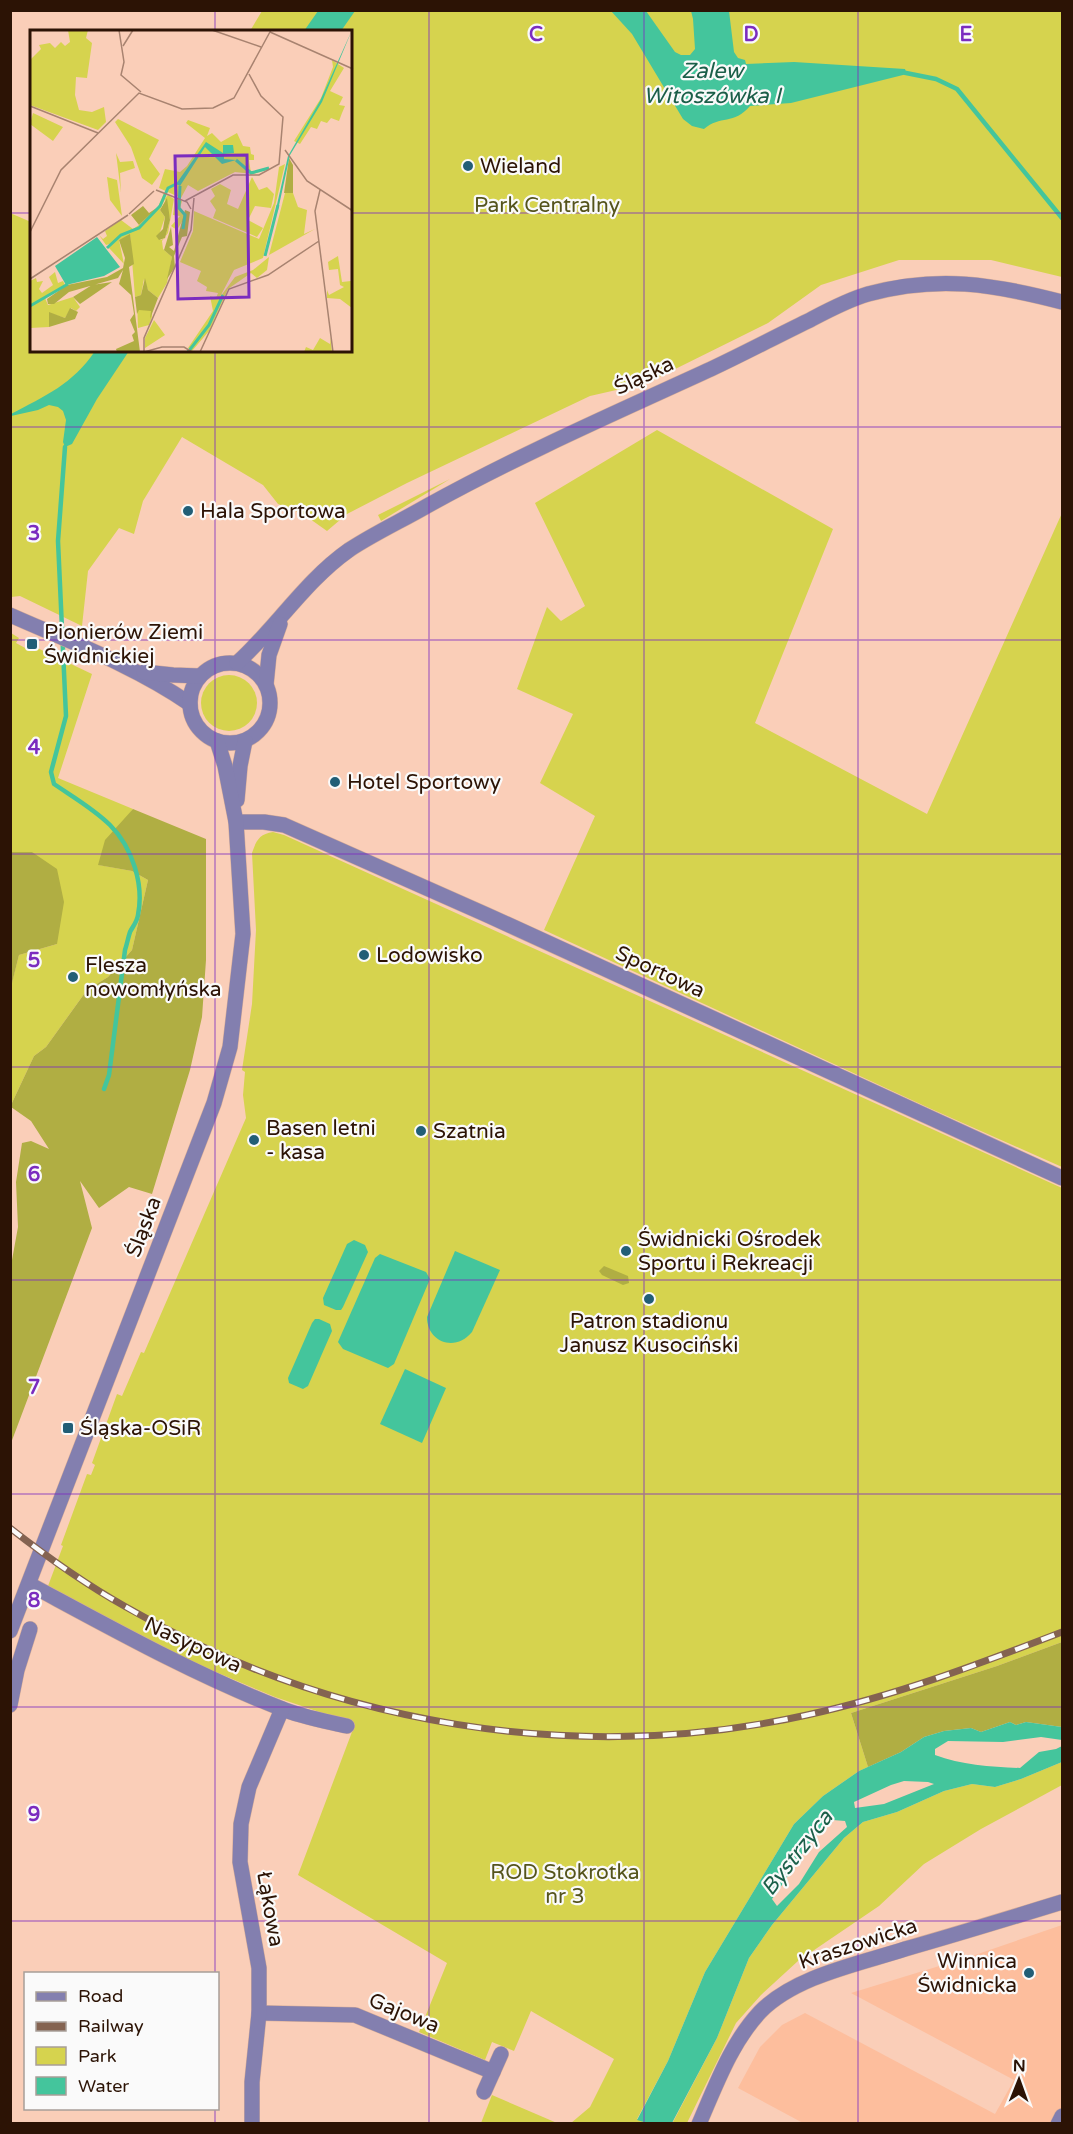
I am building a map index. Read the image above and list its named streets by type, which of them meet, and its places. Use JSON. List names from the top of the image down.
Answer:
{
  "streets": {
    "street": [
      "Śląska",
      "Sportowa",
      "Nasypowa",
      "Łąkowa",
      "Kraszowicka",
      "Gajowa"
    ]
  },
  "crossings": [
    ["Śląska", "Sportowa"],
    ["Śląska", "Nasypowa"],
    ["Nasypowa", "Łąkowa"],
    ["Łąkowa", "Gajowa"]
  ],
  "water": ["Zalew Witoszówka I", "Bystrzyca"],
  "parks": ["Park Centralny", "ROD Stokrotka nr 3"],
  "places": {
    "other": [
      "Wieland",
      "Hala Sportowa",
      "Hotel Sportowy",
      "Lodowisko",
      "Flesza nowomłyńska",
      "Szatnia",
      "Basen letni - kasa",
      "Świdnicki Ośrodek Sportu i Rekreacji",
      "Patron stadionu Janusz Kusociński",
      "Winnica Świdnicka"
    ],
    "transit": ["Pionierów Ziemi Świdnickiej", "Śląska-OSiR"]
  },
  "legend": [
    "Road",
    "Railway",
    "Park",
    "Water"
  ],
  "north": "top",
  "grid": {
    "columns": ["C", "D", "E"],
    "rows": [
      "3",
      "4",
      "5",
      "6",
      "7",
      "8",
      "9"
    ]
  }
}
